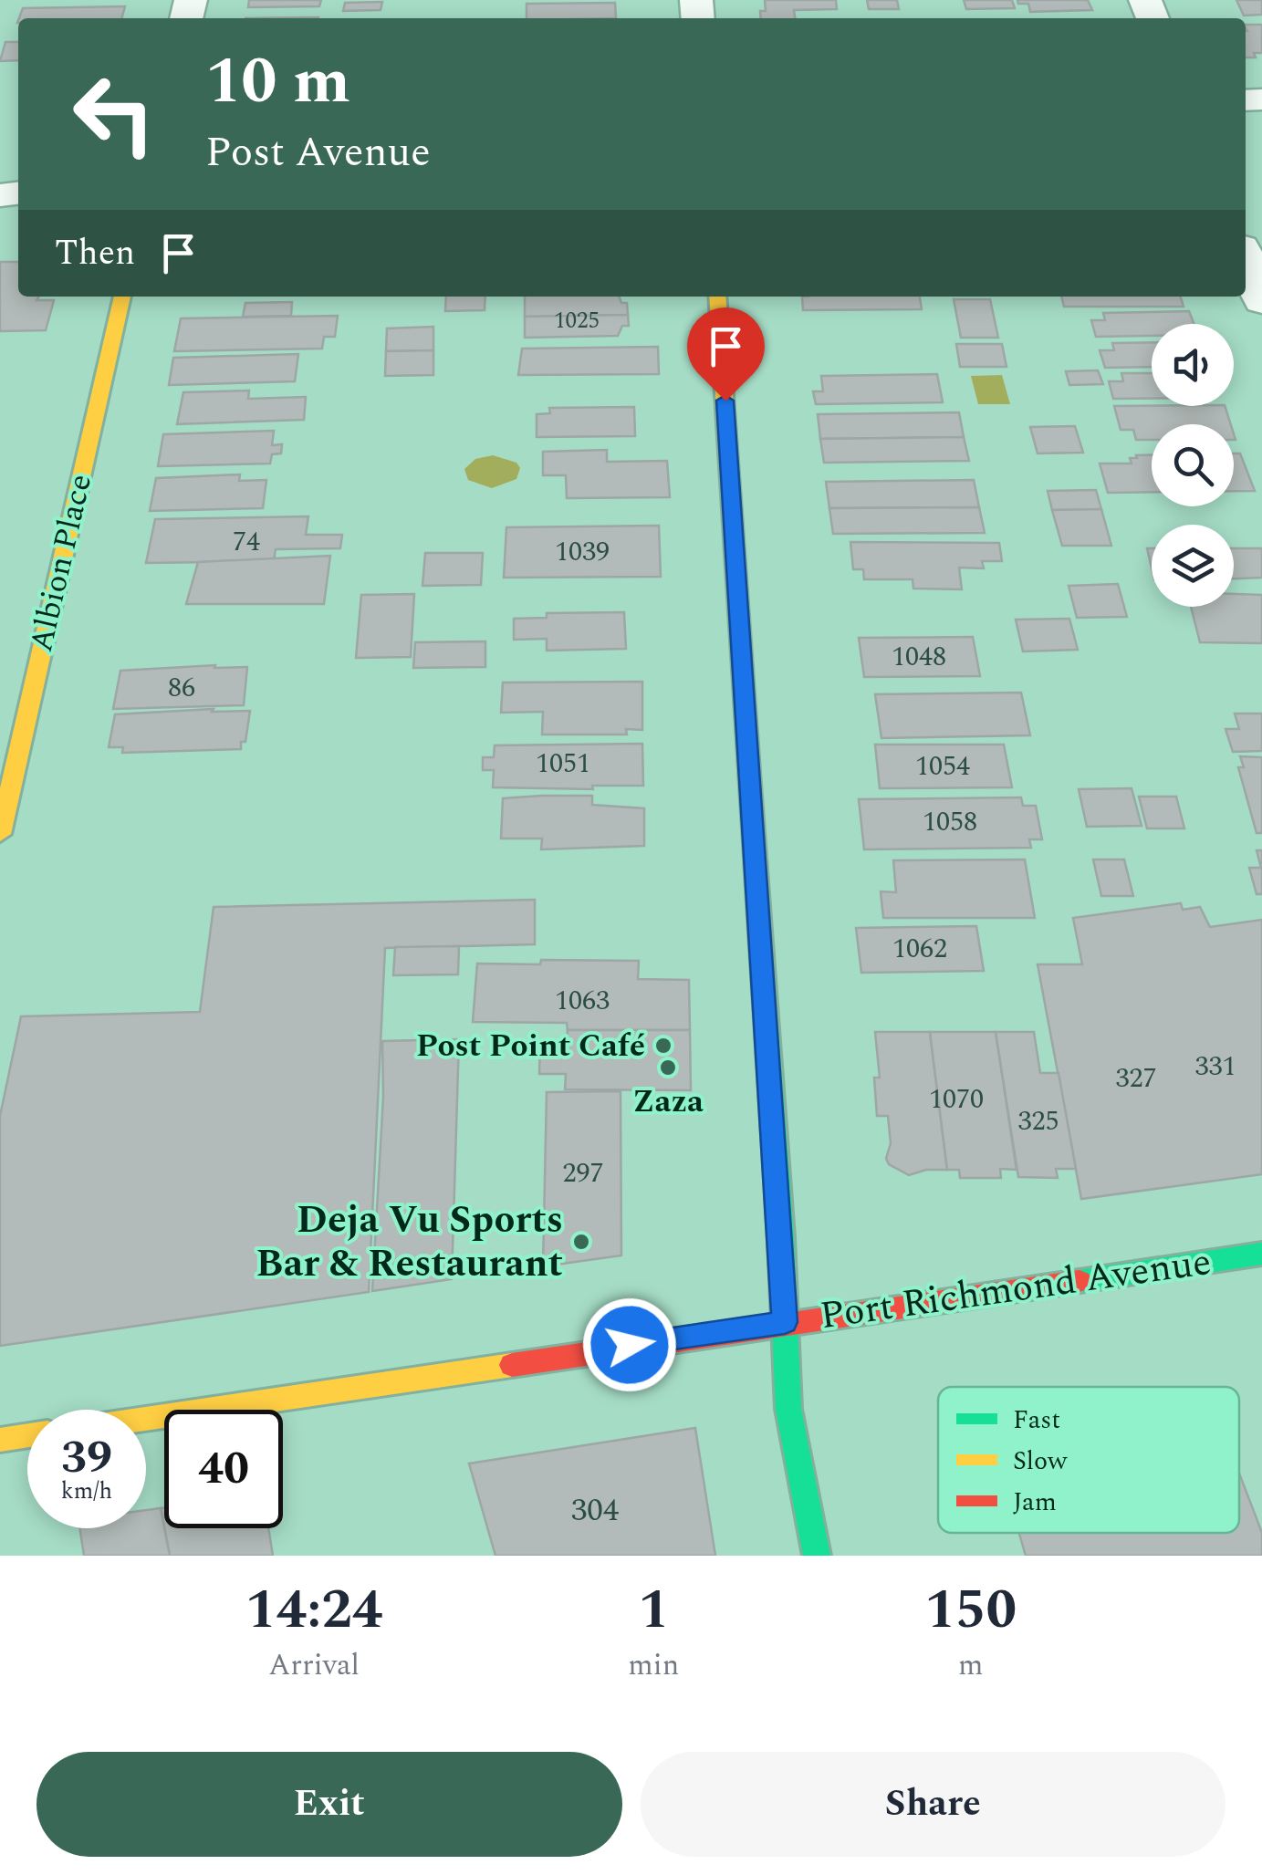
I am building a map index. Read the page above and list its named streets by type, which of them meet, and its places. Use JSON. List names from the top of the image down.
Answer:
{
  "streets": {
    "street": ["Albion Place", "Port Richmond Avenue"]
  },
  "places": ["Post Point Café", "Zaza", "Deja Vu Sports Bar & Restaurant"],
  "house_numbers": [
    "1025",
    "74",
    "1039",
    "1048",
    "86",
    "1051",
    "1054",
    "1058",
    "1062",
    "1063",
    "331",
    "327",
    "1070",
    "325",
    "297",
    "304"
  ],
  "legend": ["Fast", "Slow", "Jam"],
  "page": {
    "turn": ["10 m", "Post Avenue"],
    "then": "Then",
    "speed": "39 km/h",
    "limit": "40",
    "eta": [
      "14:24",
      "Arrival",
      "1",
      "min",
      "150",
      "m"
    ],
    "buttons": ["Exit", "Share"]
  }
}
